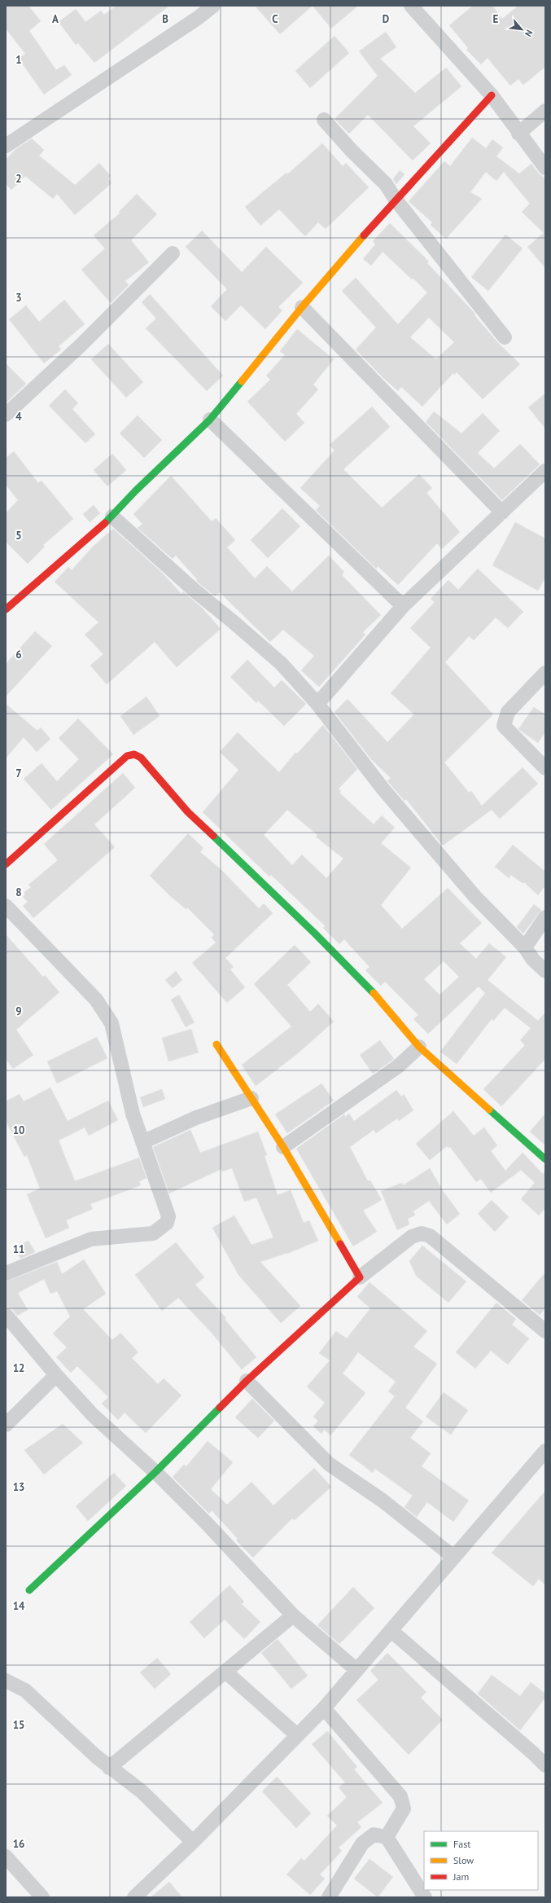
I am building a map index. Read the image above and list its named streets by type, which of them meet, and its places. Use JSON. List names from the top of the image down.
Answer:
{
  "legend": ["Fast", "Slow", "Jam"],
  "north": "bottom right",
  "grid": {
    "columns": [
      "A",
      "B",
      "C",
      "D",
      "E"
    ],
    "rows": [
      "1",
      "2",
      "3",
      "4",
      "5",
      "6",
      "7",
      "8",
      "9",
      "10",
      "11",
      "12",
      "13",
      "14",
      "15",
      "16"
    ]
  }
}
